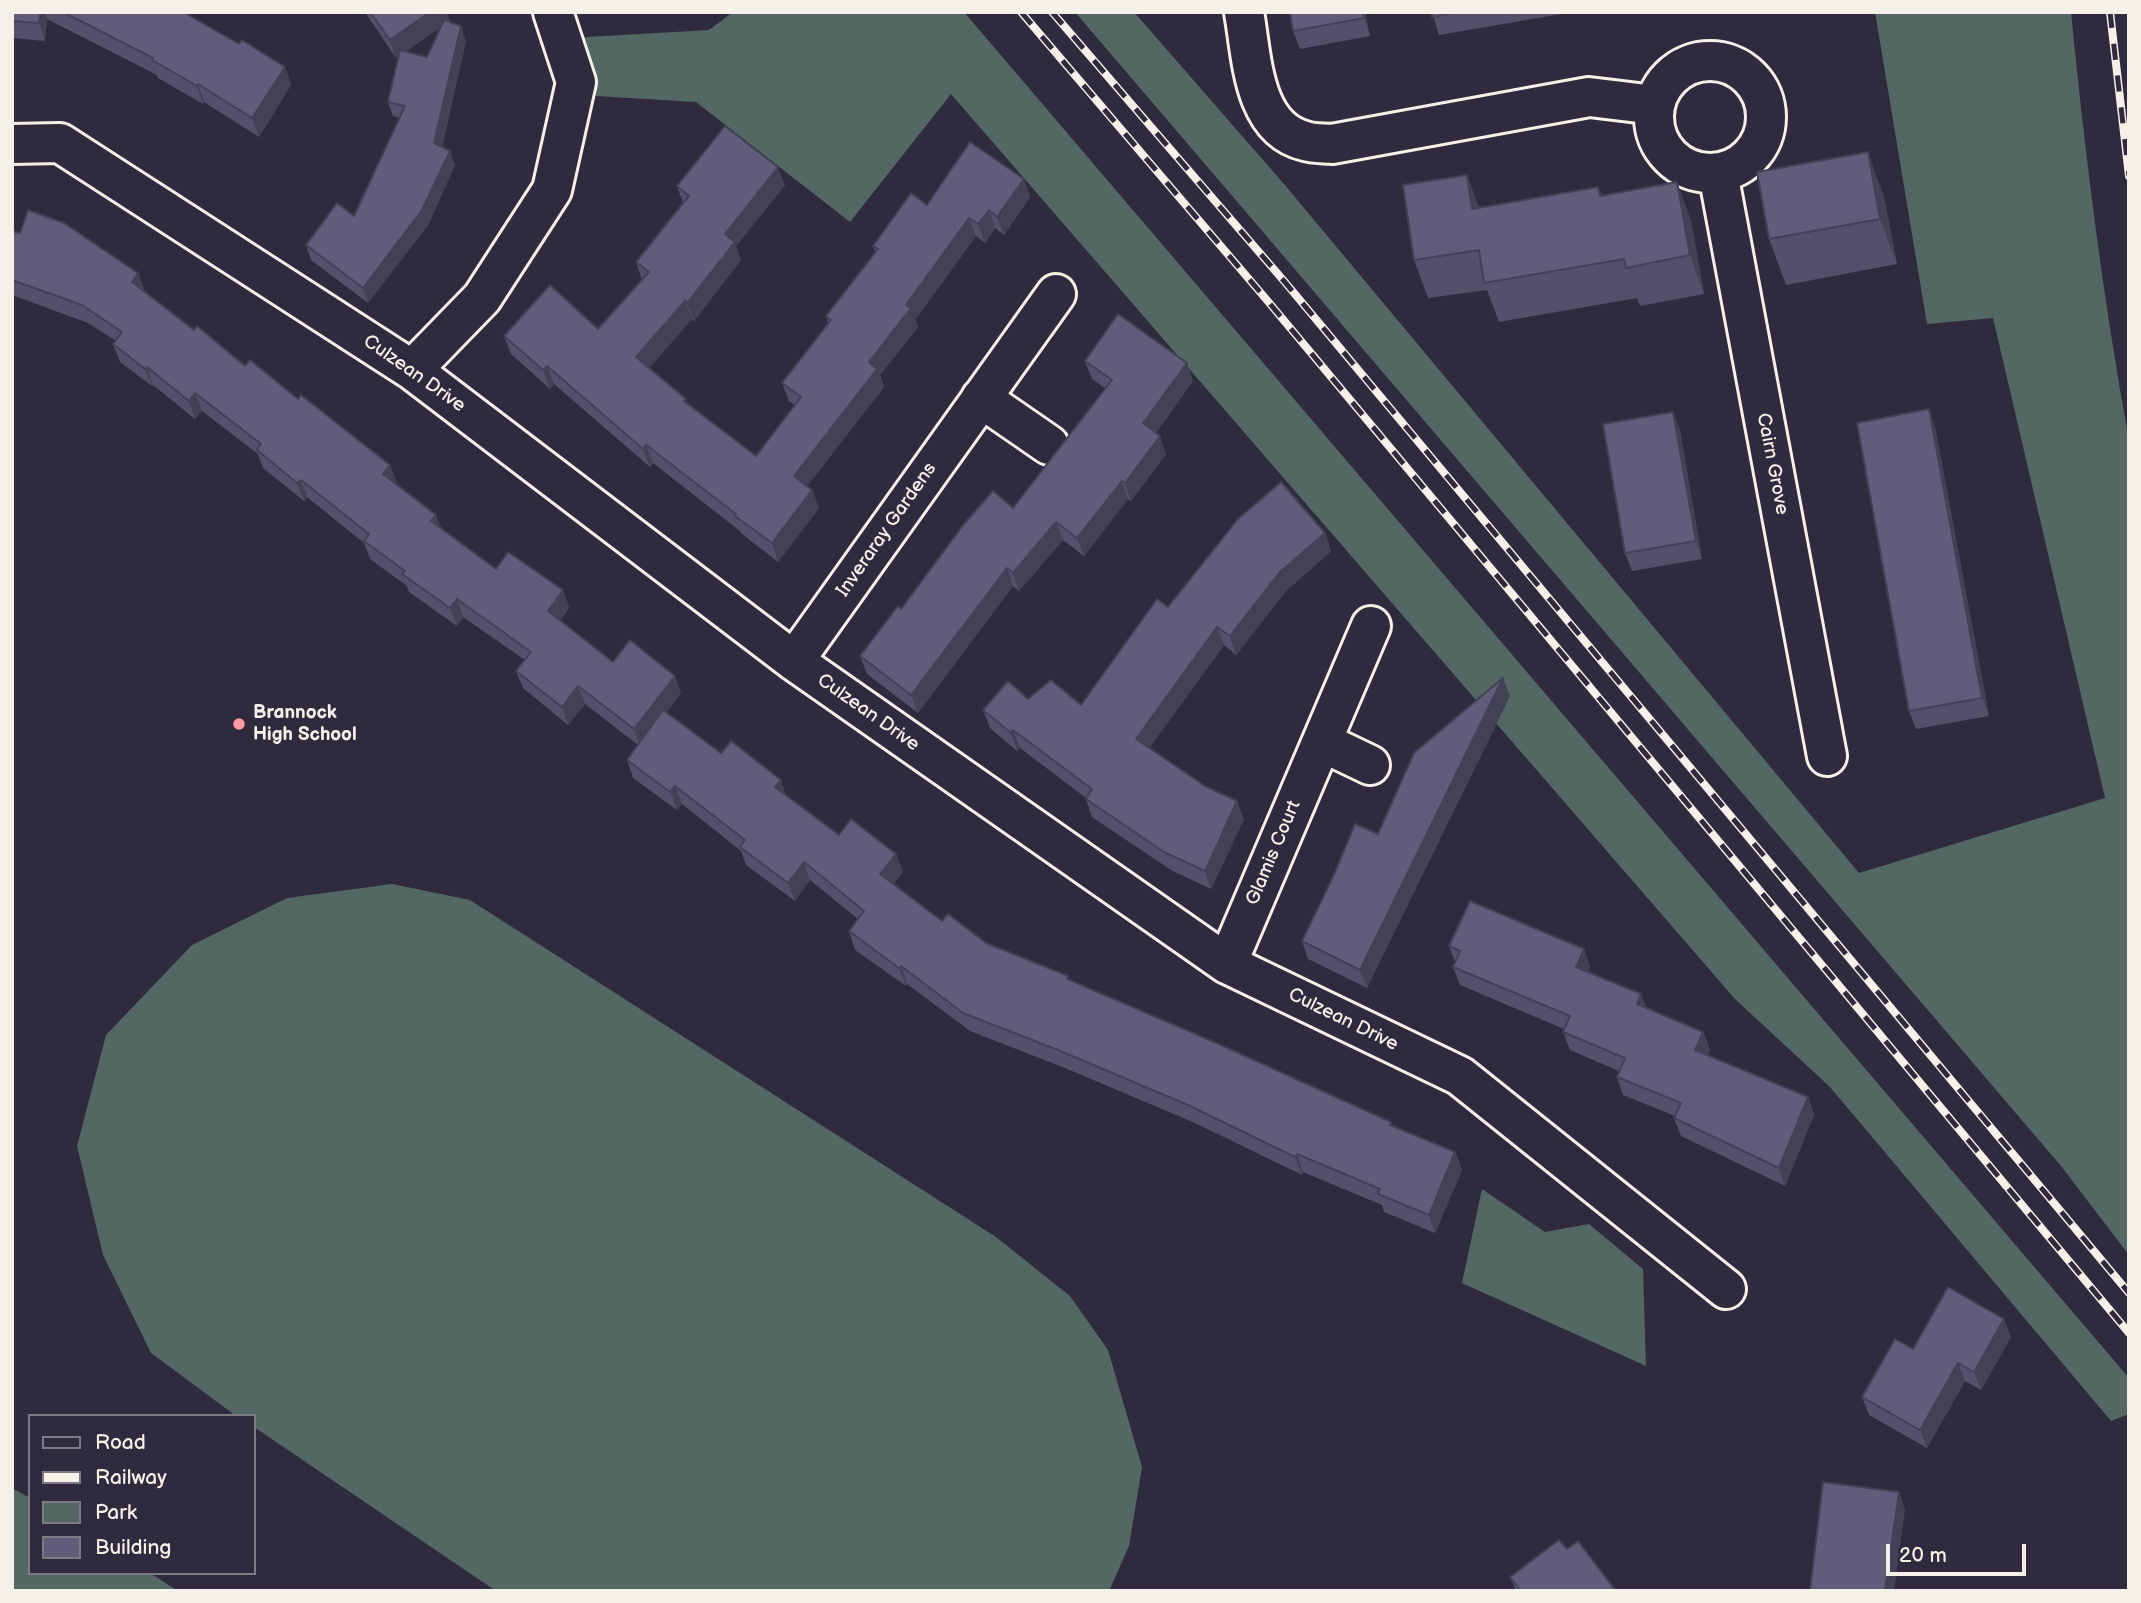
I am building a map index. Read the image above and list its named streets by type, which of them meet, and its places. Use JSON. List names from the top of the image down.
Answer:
{
  "streets": {
    "street": [
      "Culzean Drive",
      "Cairn Grove",
      "Inveraray Gardens",
      "Glamis Court"
    ]
  },
  "crossings": [
    ["Culzean Drive", "Inveraray Gardens"],
    ["Culzean Drive", "Glamis Court"]
  ],
  "places": ["Brannock High School"],
  "legend": [
    "Road",
    "Railway",
    "Park",
    "Building"
  ],
  "scale_bar": "20 m"
}
